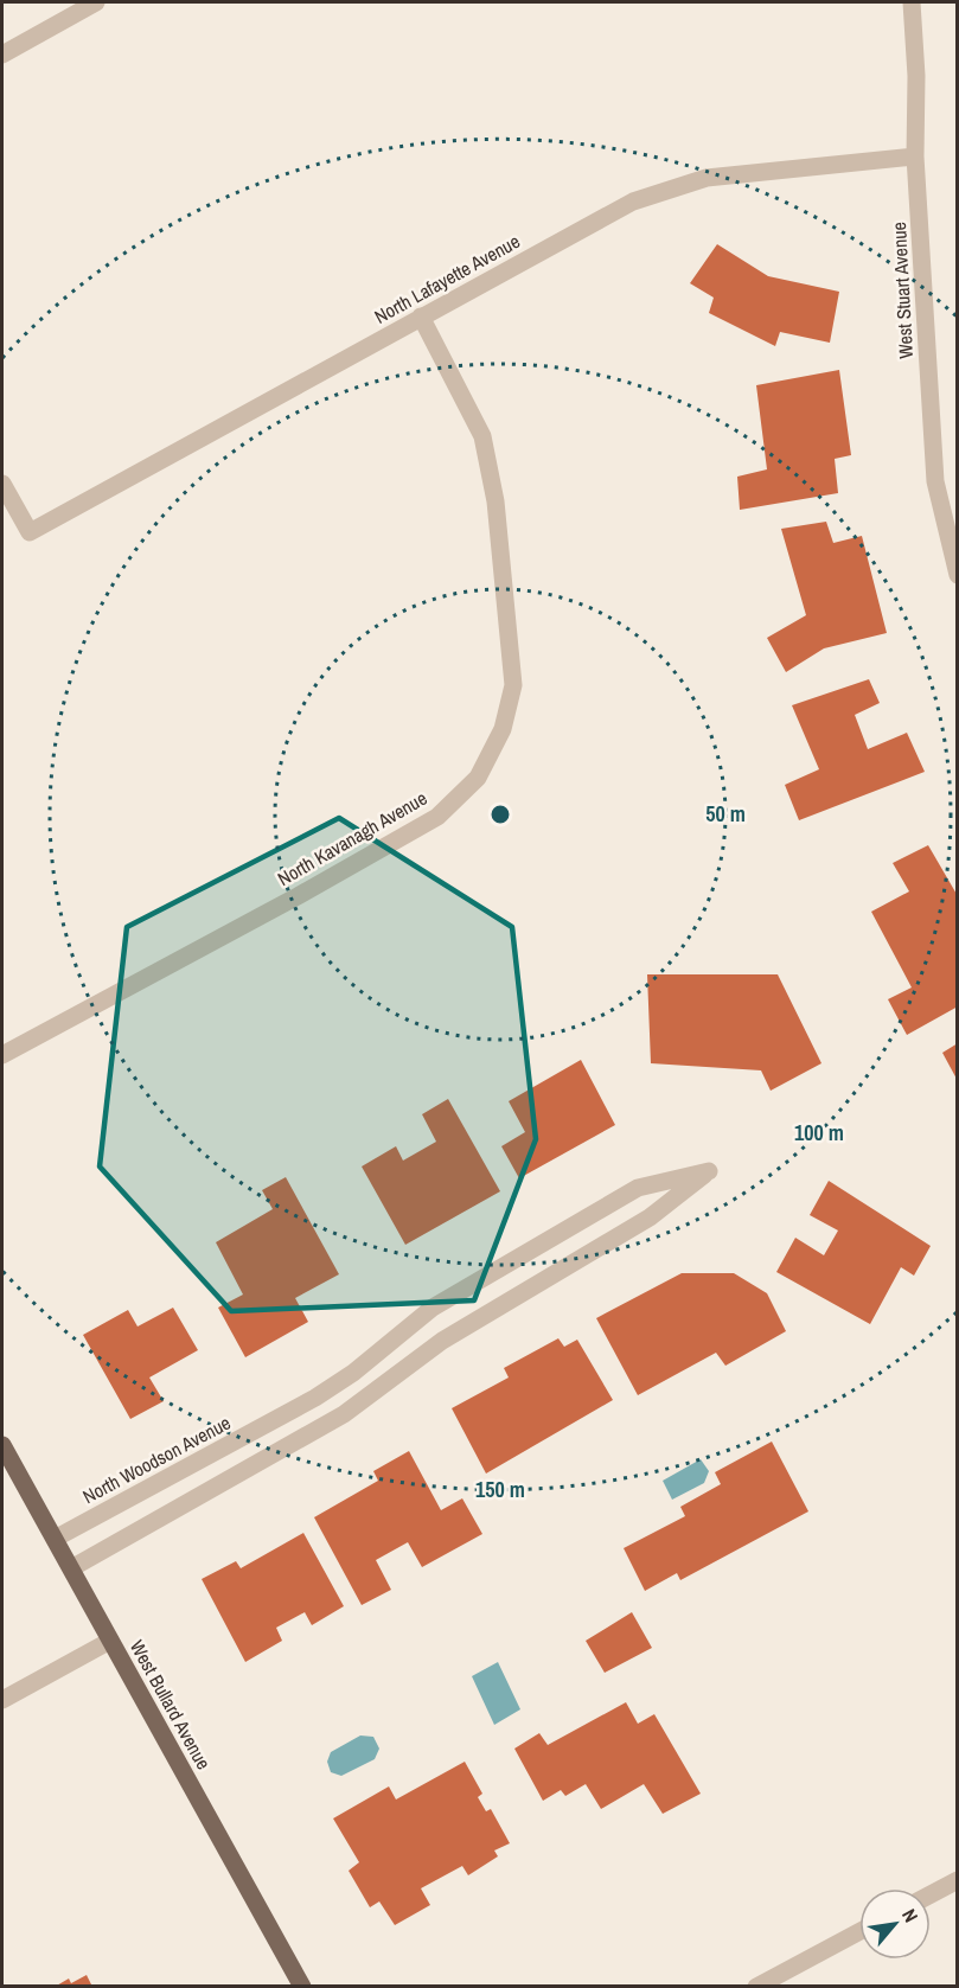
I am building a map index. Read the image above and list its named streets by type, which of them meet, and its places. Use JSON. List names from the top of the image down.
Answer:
{
  "streets": {
    "main road": ["West Bullard Avenue"],
    "street": [
      "North Lafayette Avenue",
      "West Stuart Avenue",
      "North Kavanagh Avenue",
      "North Woodson Avenue"
    ]
  },
  "crossings": [
    ["North Lafayette Avenue", "West Stuart Avenue"],
    ["North Lafayette Avenue", "North Kavanagh Avenue"],
    ["North Woodson Avenue", "West Bullard Avenue"]
  ],
  "north": "top right",
  "rings": ["50 m", "100 m", "150 m"]
}
